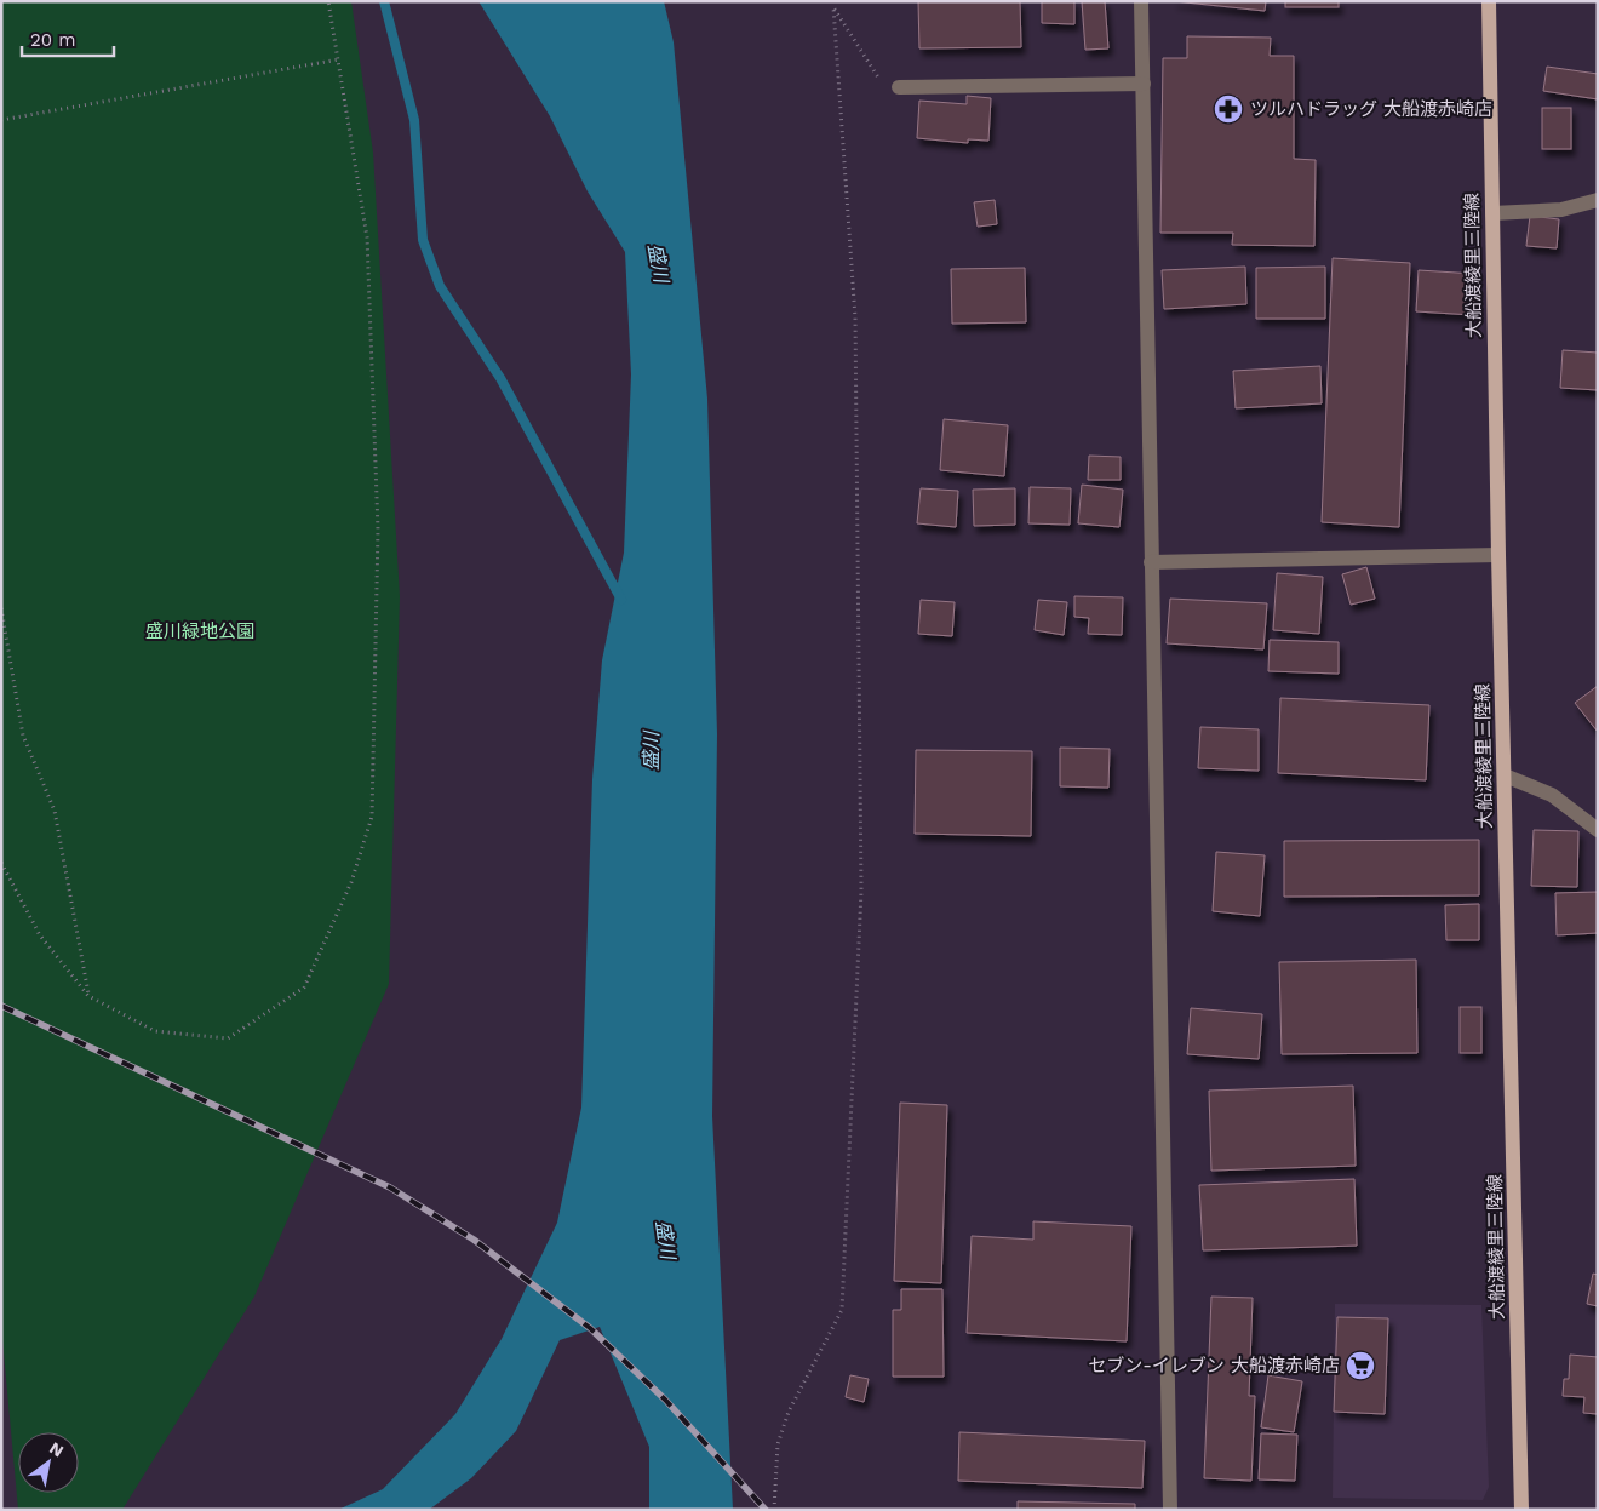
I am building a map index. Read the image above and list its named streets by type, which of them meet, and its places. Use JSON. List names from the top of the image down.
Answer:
{
  "streets": {
    "main road": ["大船渡綾里三陸線"]
  },
  "water": ["盛川"],
  "parks": ["盛川緑地公園"],
  "places": {
    "pharmacy": ["ツルハドラッグ 大船渡赤崎店"],
    "supermarket": ["セブン-イレブン 大船渡赤崎店"]
  },
  "scale_bar": "20 m",
  "north": "top right"
}
